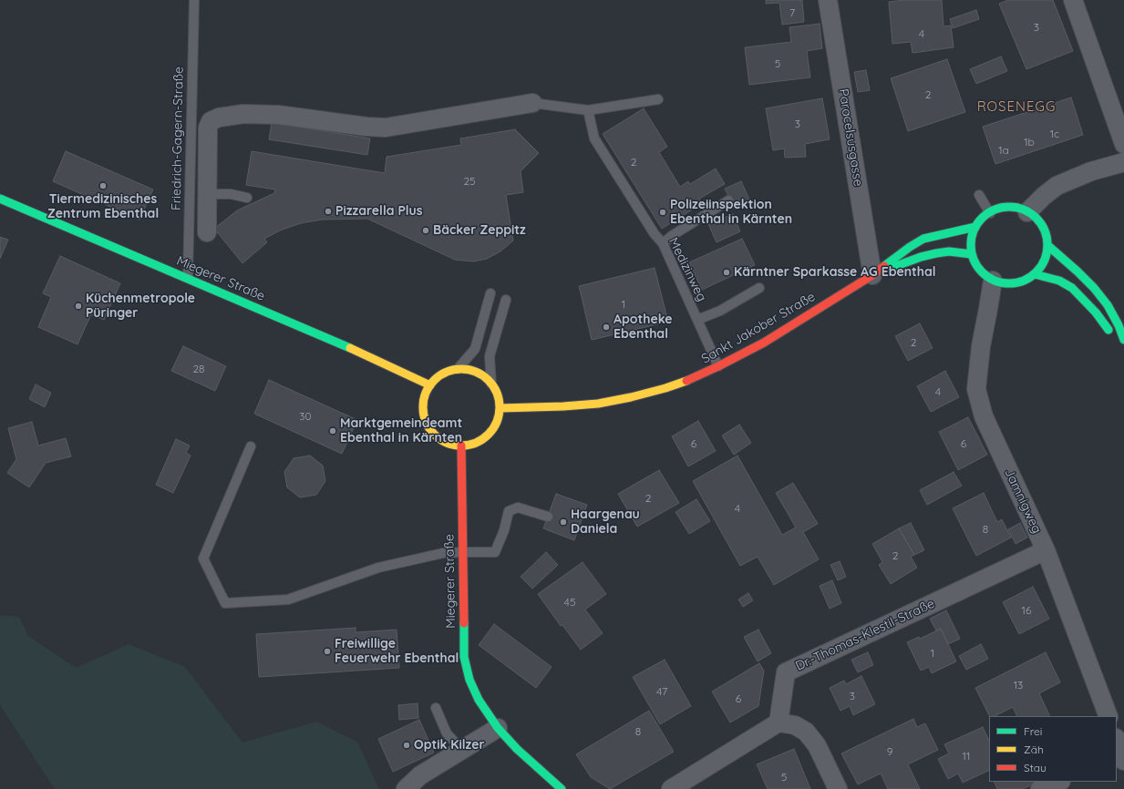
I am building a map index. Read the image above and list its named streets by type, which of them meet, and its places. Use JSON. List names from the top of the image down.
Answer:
{
  "streets": {
    "main road": ["Miegerer Straße", "Sankt Jakober Straße"],
    "street": ["Paracelsusgasse", "Jamnigweg", "Dr.-Thomas-Klestil-Straße"],
    "lane": ["Friedrich-Gagern-Straße", "Medizinweg"]
  },
  "crossings": [
    ["Paracelsusgasse", "Sankt Jakober Straße"],
    ["Friedrich-Gagern-Straße", "Miegerer Straße"],
    ["Medizinweg", "Sankt Jakober Straße"],
    ["Miegerer Straße", "Sankt Jakober Straße"],
    ["Sankt Jakober Straße", "Jamnigweg"],
    ["Jamnigweg", "Dr.-Thomas-Klestil-Straße"]
  ],
  "districts": ["ROSENEGG"],
  "places": [
    "Tiermedizinisches Zentrum Ebenthal",
    "Pizzarella Plus",
    "Polizeiinspektion Ebenthal in Kärnten",
    "Bäcker Zeppitz",
    "Kärntner Sparkasse AG Ebenthal",
    "Küchenmetropole Püringer",
    "Apotheke Ebenthal",
    "Marktgemeindeamt Ebenthal in Kärnten",
    "Haargenau Daniela",
    "Freiwillige Feuerwehr Ebenthal",
    "Optik Kilzer"
  ],
  "house_numbers": [
    "7",
    "3",
    "4",
    "5",
    "2",
    "3",
    "1c",
    "1b",
    "1a",
    "2",
    "25",
    "1",
    "2",
    "28",
    "4",
    "30",
    "6",
    "6",
    "2",
    "4",
    "8",
    "2",
    "45",
    "16",
    "1",
    "13",
    "47",
    "3",
    "6",
    "8",
    "9",
    "11",
    "5"
  ],
  "legend": ["Frei", "Zäh", "Stau"]
}
